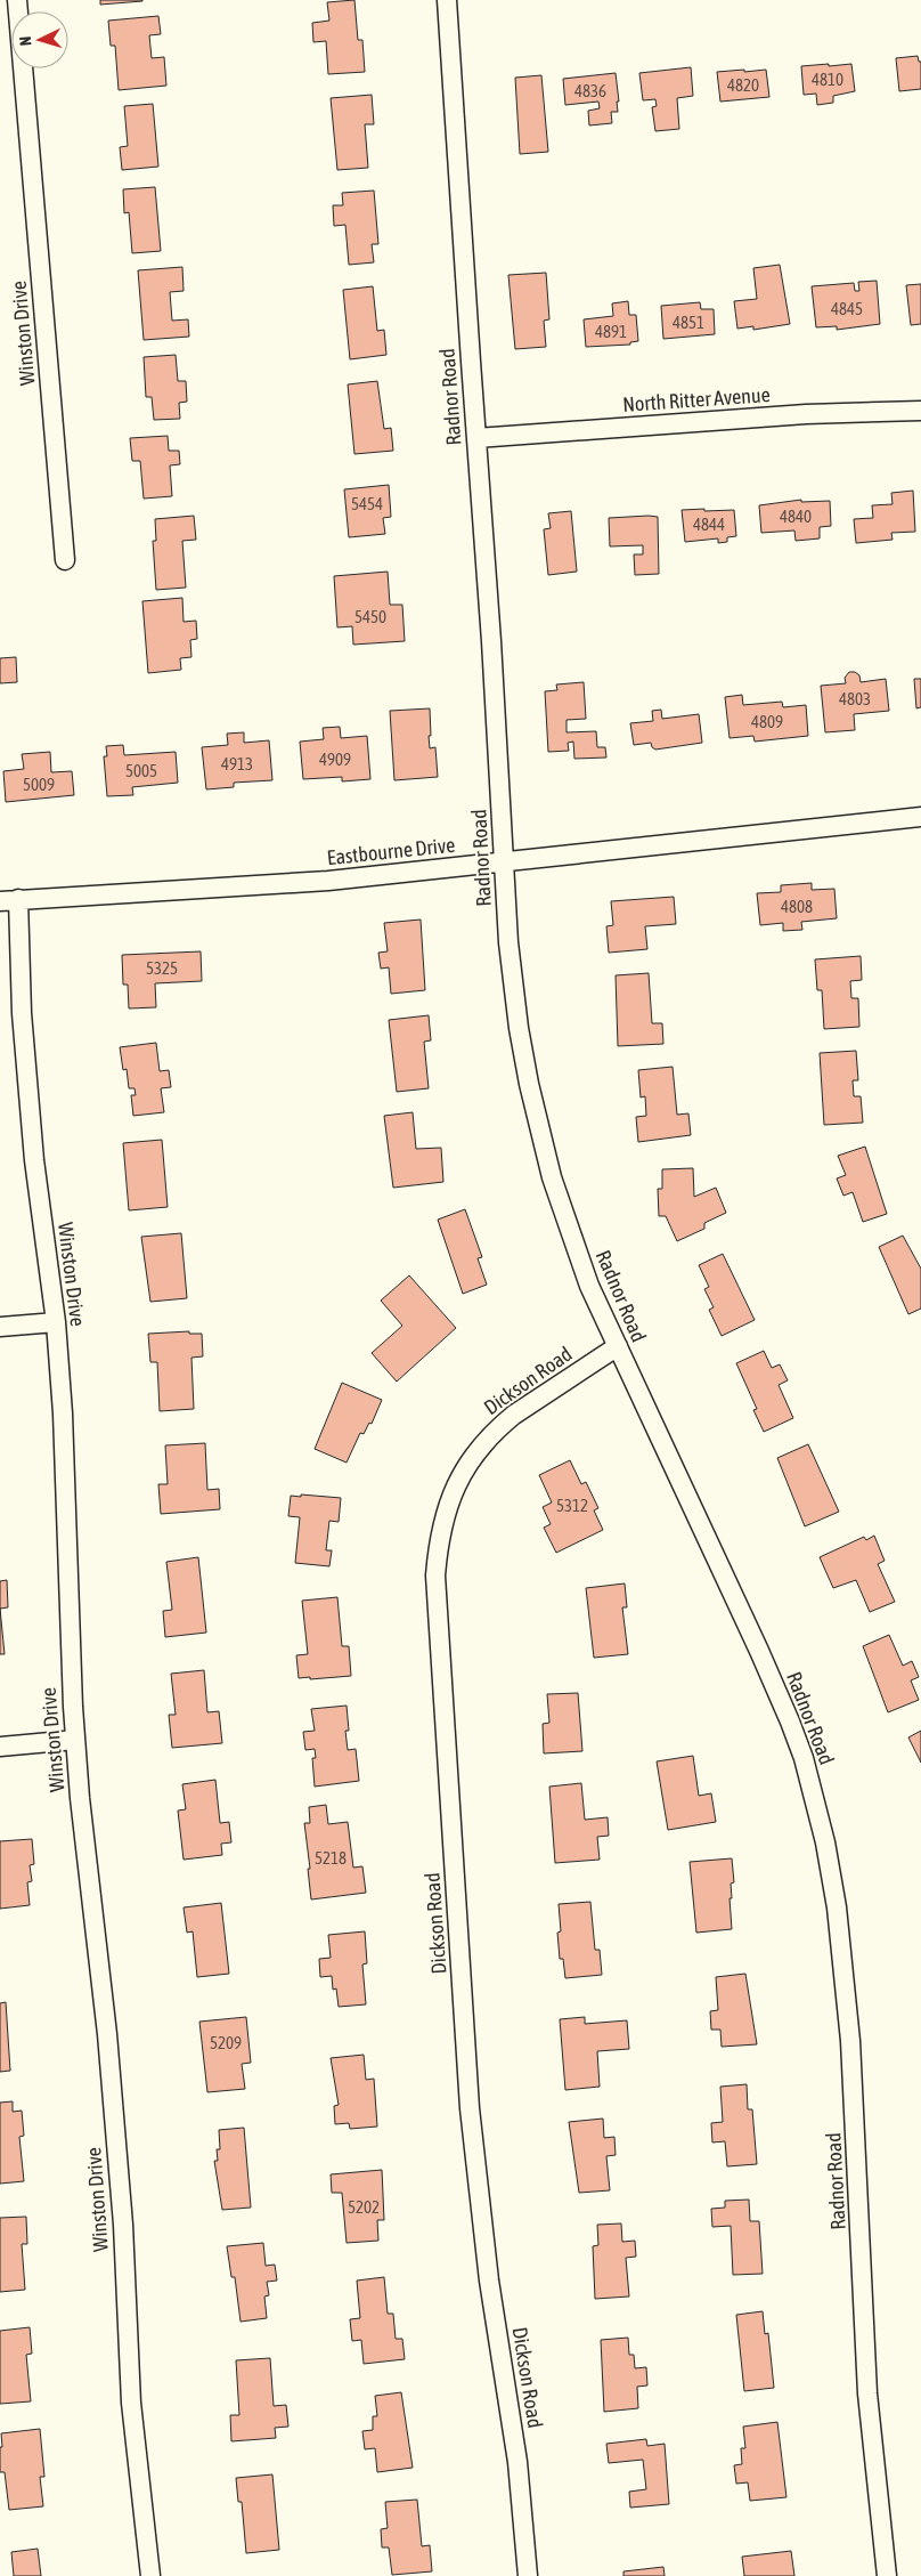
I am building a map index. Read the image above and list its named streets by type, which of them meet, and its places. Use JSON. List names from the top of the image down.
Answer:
{
  "streets": {
    "street": [
      "Winston Drive",
      "Radnor Road",
      "North Ritter Avenue",
      "Eastbourne Drive",
      "Dickson Road"
    ]
  },
  "crossings": [
    ["Winston Drive", "Eastbourne Drive"],
    ["Radnor Road", "North Ritter Avenue"],
    ["Radnor Road", "Eastbourne Drive"],
    ["Radnor Road", "Dickson Road"]
  ],
  "house_numbers": [
    "4810",
    "4820",
    "4836",
    "4845",
    "4851",
    "4891",
    "5454",
    "4840",
    "4844",
    "5450",
    "4803",
    "4809",
    "4909",
    "4913",
    "5005",
    "5009",
    "4808",
    "5325",
    "5312",
    "5218",
    "5209",
    "5202"
  ],
  "north": "left"
}
